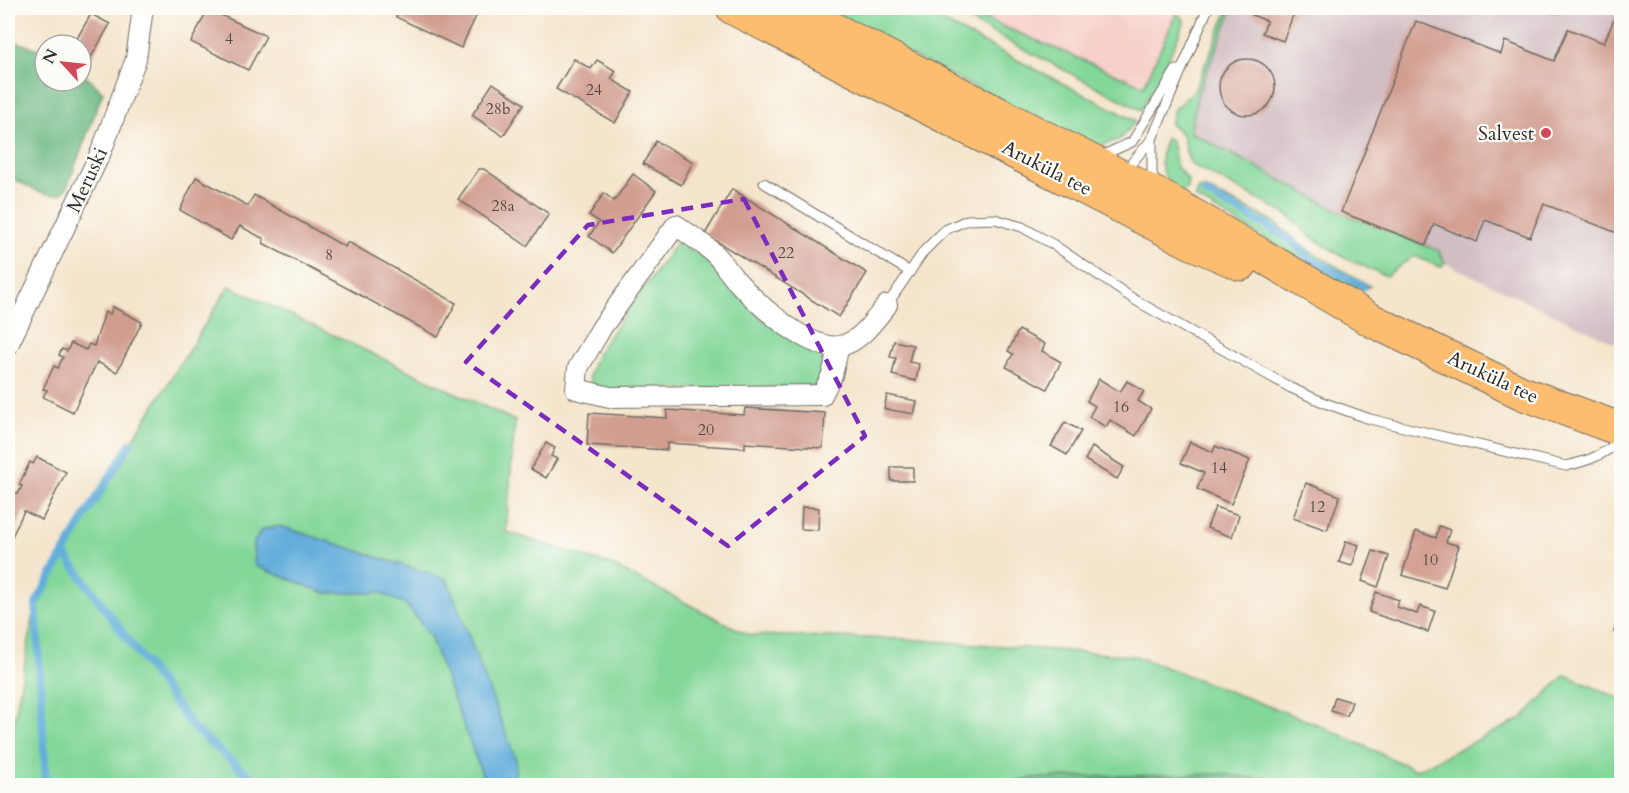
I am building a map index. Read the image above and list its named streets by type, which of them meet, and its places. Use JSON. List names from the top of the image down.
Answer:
{
  "streets": {
    "highway": ["Aruküla tee"],
    "street": ["Meruski"]
  },
  "places": ["Salvest"],
  "house_numbers": [
    "4",
    "24",
    "28b",
    "28a",
    "22",
    "8",
    "16",
    "20",
    "14",
    "12",
    "10"
  ],
  "north": "top left"
}
